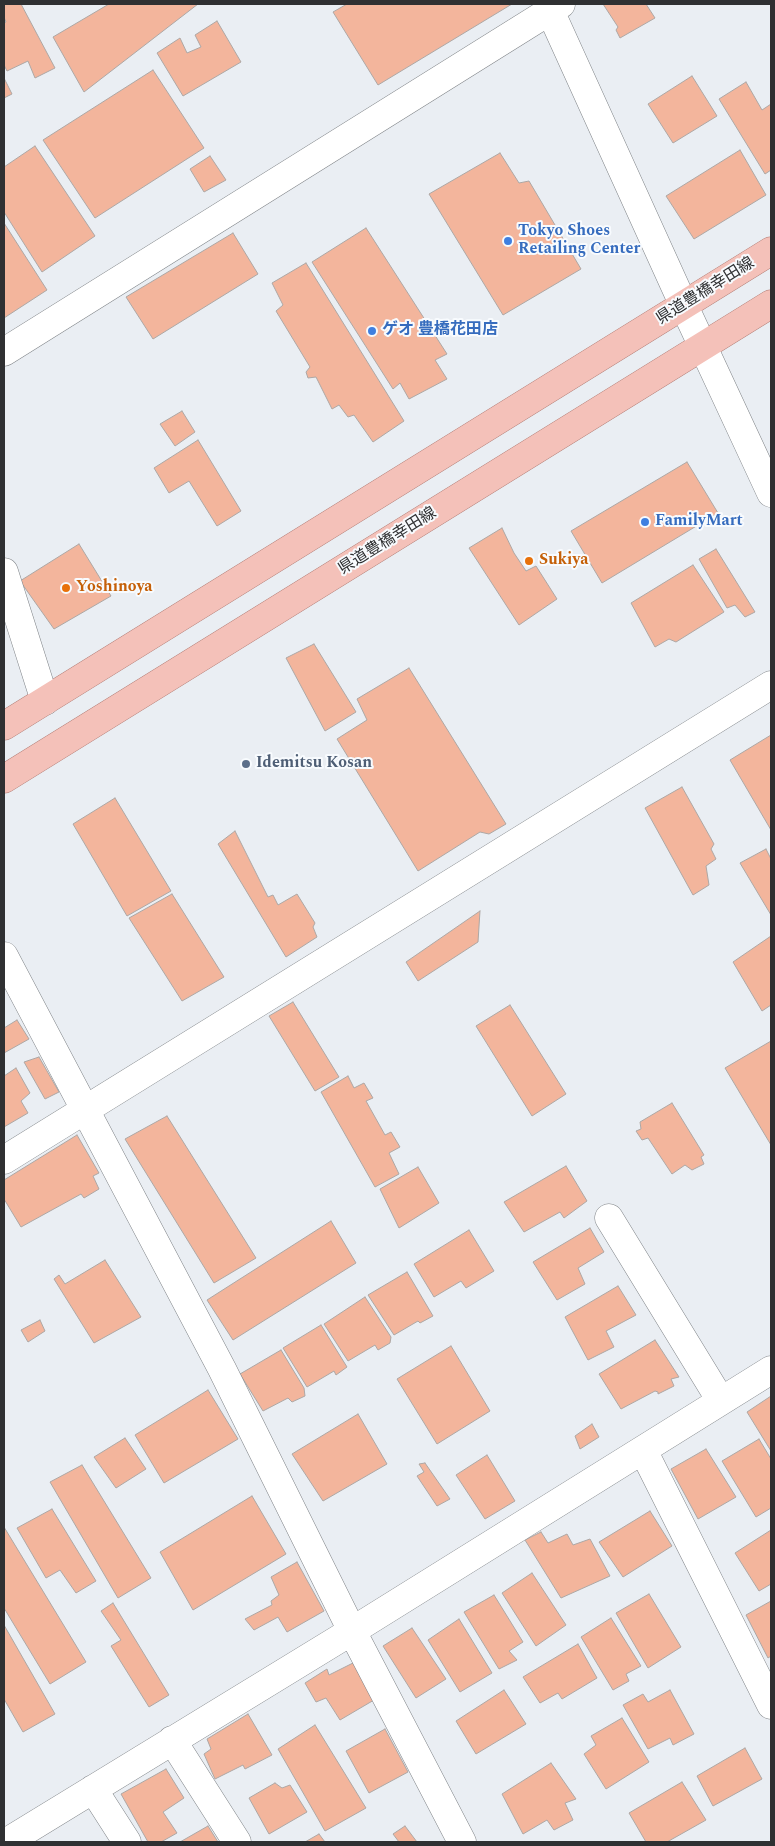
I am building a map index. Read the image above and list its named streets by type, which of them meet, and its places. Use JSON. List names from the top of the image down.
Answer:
{
  "streets": {
    "main road": ["県道豊橋幸田線"]
  },
  "places": [
    "Tokyo Shoes Retailing Center",
    "ゲオ 豊橋花田店",
    "FamilyMart",
    "Sukiya",
    "Yoshinoya",
    "Idemitsu Kosan"
  ]
}
